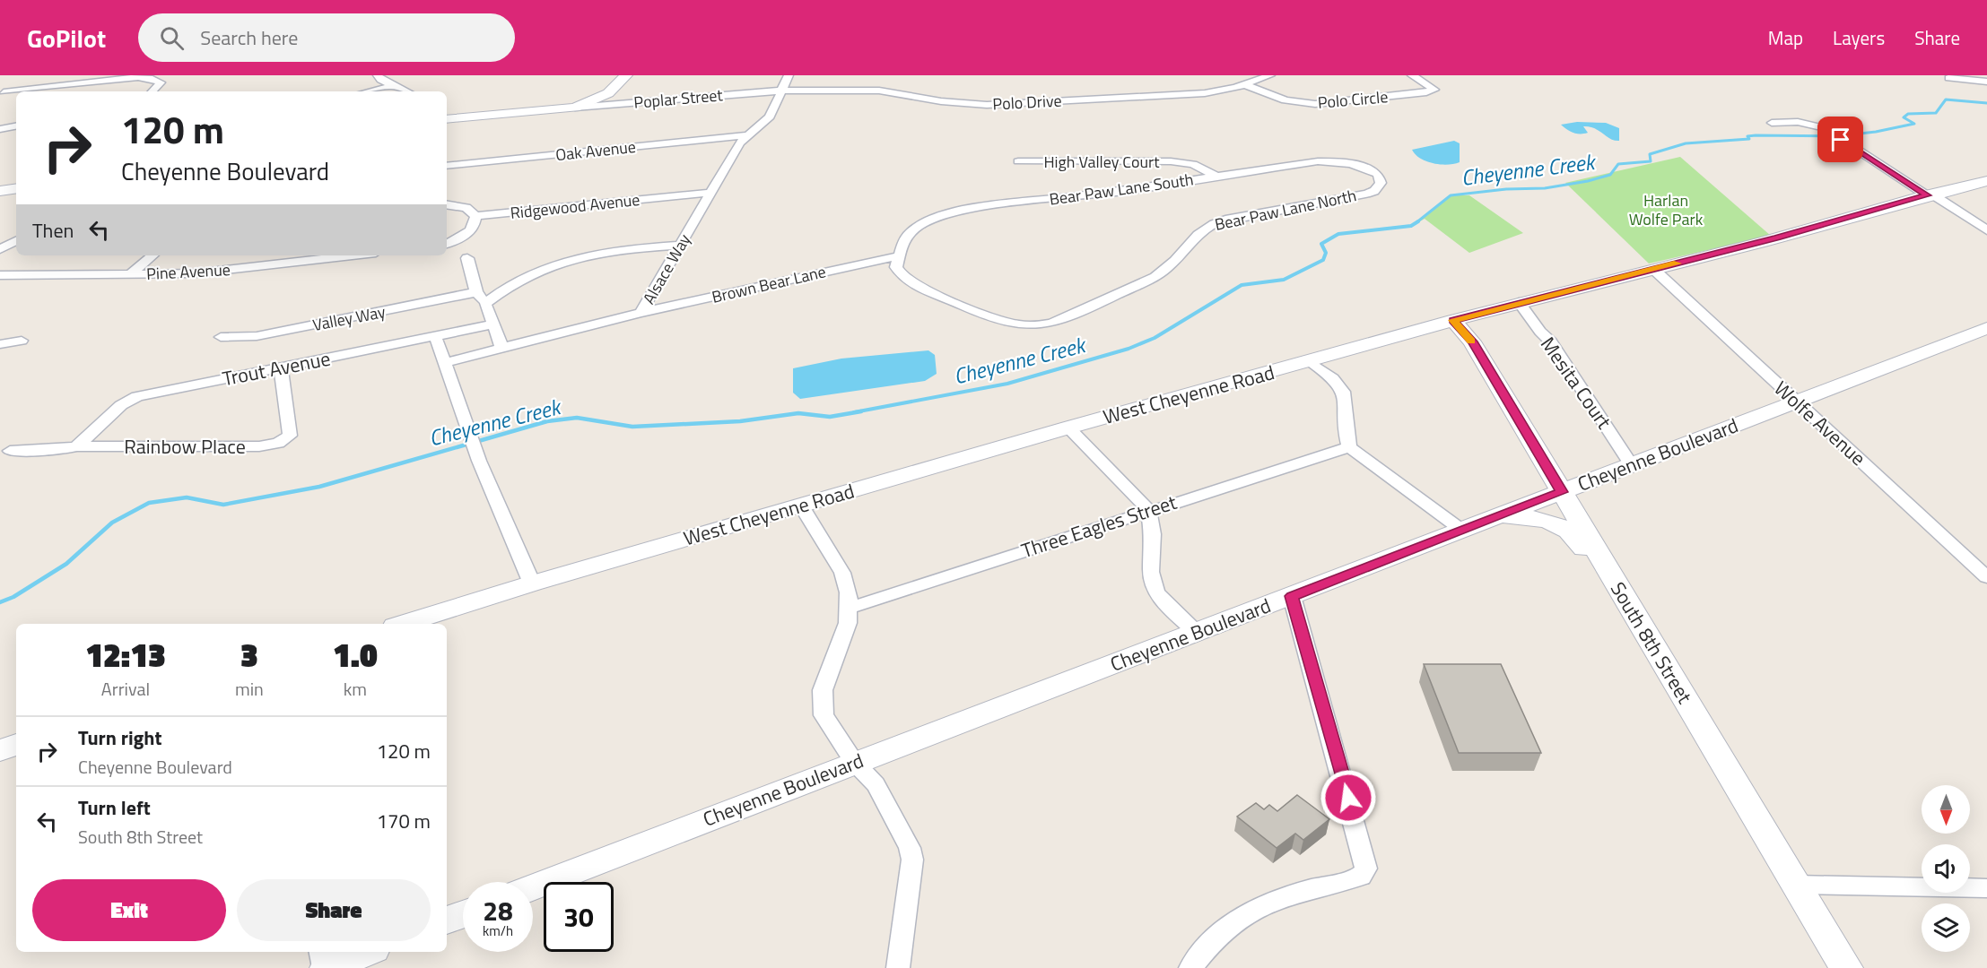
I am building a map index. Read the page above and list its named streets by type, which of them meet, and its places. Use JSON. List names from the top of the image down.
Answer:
{
  "streets": {
    "main road": ["West Cheyenne Road", "Cheyenne Boulevard", "South 8th Street"],
    "street": [
      "Poplar Street",
      "Polo Circle",
      "Polo Drive",
      "Oak Avenue",
      "High Valley Court",
      "Bear Paw Lane South",
      "Ridgewood Avenue",
      "Bear Paw Lane North",
      "Alsace Way",
      "Pine Avenue",
      "Brown Bear Lane",
      "Valley Way",
      "Trout Avenue",
      "Mesita Court",
      "Wolfe Avenue",
      "Rainbow Place",
      "Three Eagles Street"
    ]
  },
  "crossings": [
    ["Poplar Street", "Polo Drive"],
    ["Polo Circle", "Polo Drive"],
    ["Oak Avenue", "Alsace Way"],
    ["High Valley Court", "Bear Paw Lane South"],
    ["Bear Paw Lane South", "Bear Paw Lane North"],
    ["Bear Paw Lane South", "Brown Bear Lane"],
    ["Ridgewood Avenue", "Alsace Way"],
    ["Bear Paw Lane North", "Brown Bear Lane"],
    ["Alsace Way", "Brown Bear Lane"],
    ["Trout Avenue", "Rainbow Place"],
    ["Mesita Court", "West Cheyenne Road"],
    ["Mesita Court", "Cheyenne Boulevard"],
    ["West Cheyenne Road", "Wolfe Avenue"],
    ["West Cheyenne Road", "South 8th Street"],
    ["Wolfe Avenue", "Cheyenne Boulevard"],
    ["Cheyenne Boulevard", "South 8th Street"]
  ],
  "water": ["Cheyenne Creek"],
  "parks": ["Harlan Wolfe Park"],
  "north": "bottom",
  "page": {
    "header": "GoPilot",
    "search": "Search here",
    "nav": ["Map", "Layers", "Share"],
    "turn": ["120 m", "Cheyenne Boulevard"],
    "then": "Then",
    "eta": [
      "12:13",
      "Arrival",
      "3",
      "min",
      "1.0",
      "km"
    ],
    "list": [
      {
        "name": "Turn right",
        "note": "Cheyenne Boulevard",
        "value": "120 m"
      },
      {
        "name": "Turn left",
        "note": "South 8th Street",
        "value": "170 m"
      }
    ],
    "buttons": ["Exit", "Share"],
    "speed": "28 km/h",
    "limit": "30"
  }
}
